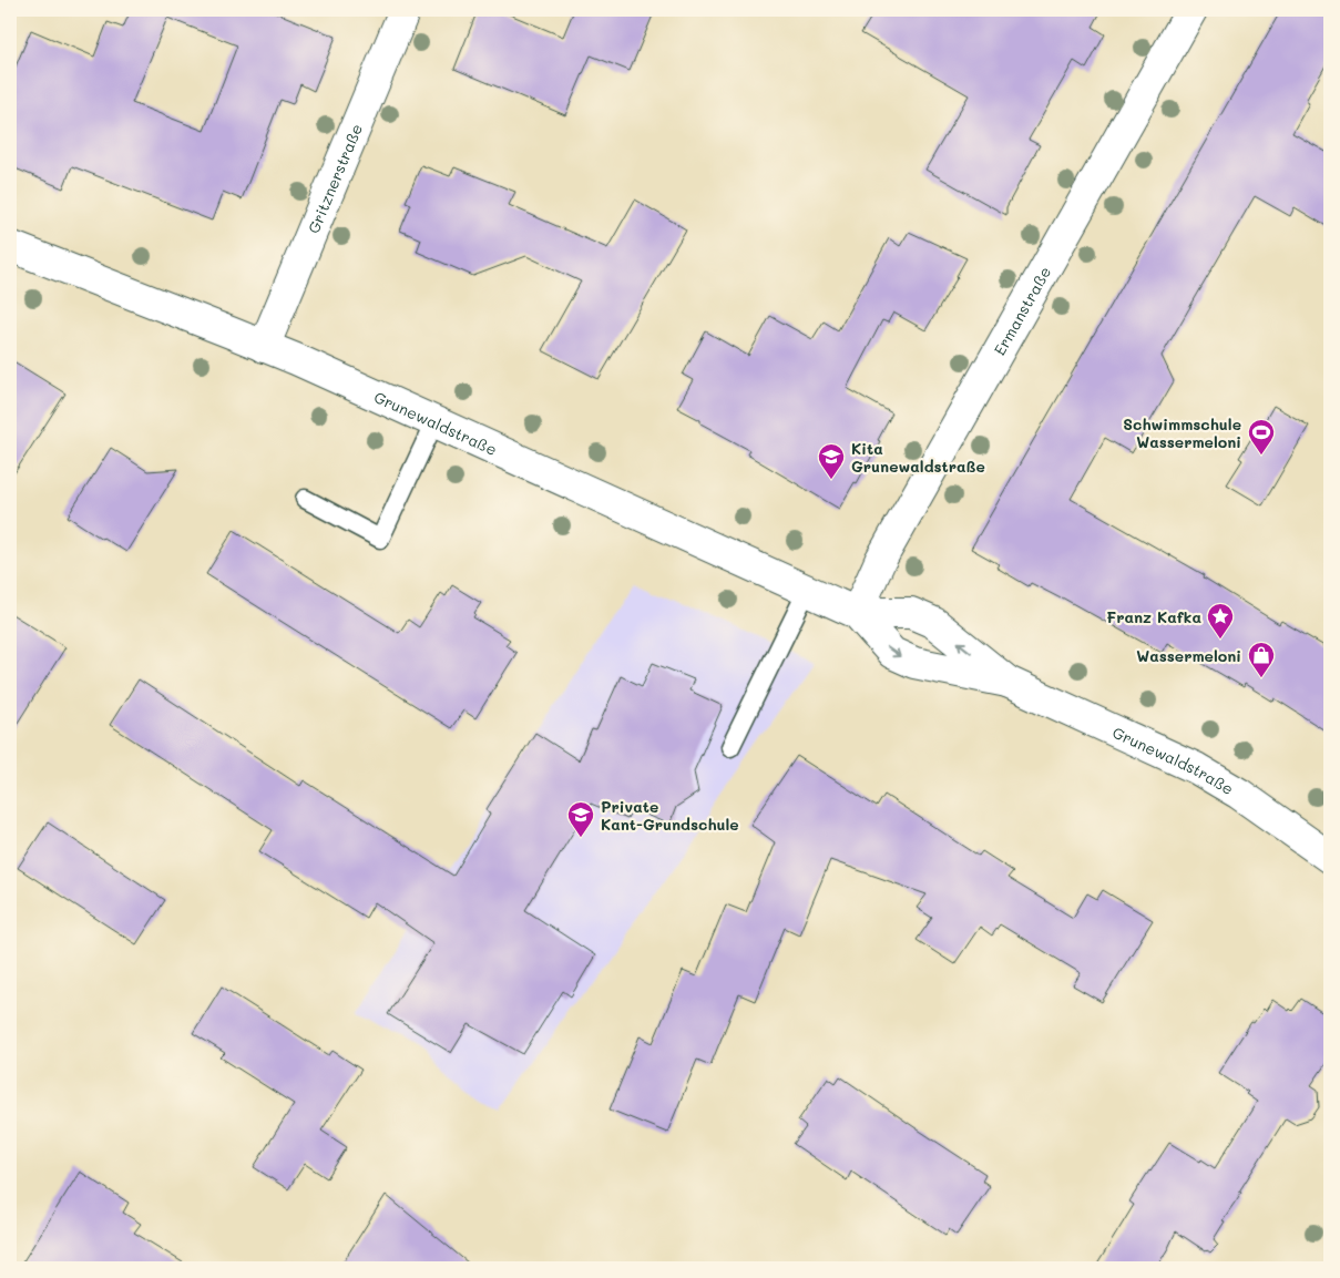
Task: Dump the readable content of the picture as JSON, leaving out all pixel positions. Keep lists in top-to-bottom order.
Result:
{
  "streets": {
    "main road": ["Gritznerstraße", "Ermanstraße", "Grunewaldstraße"]
  },
  "crossings": [
    ["Gritznerstraße", "Grunewaldstraße"],
    ["Ermanstraße", "Grunewaldstraße"]
  ],
  "places": {
    "sports": ["Schwimmschule Wassermeloni"],
    "school or university": ["Kita Grunewaldstraße", "Private Kant-Grundschule"],
    "place": ["Franz Kafka"],
    "shop": ["Wassermeloni"]
  }
}
